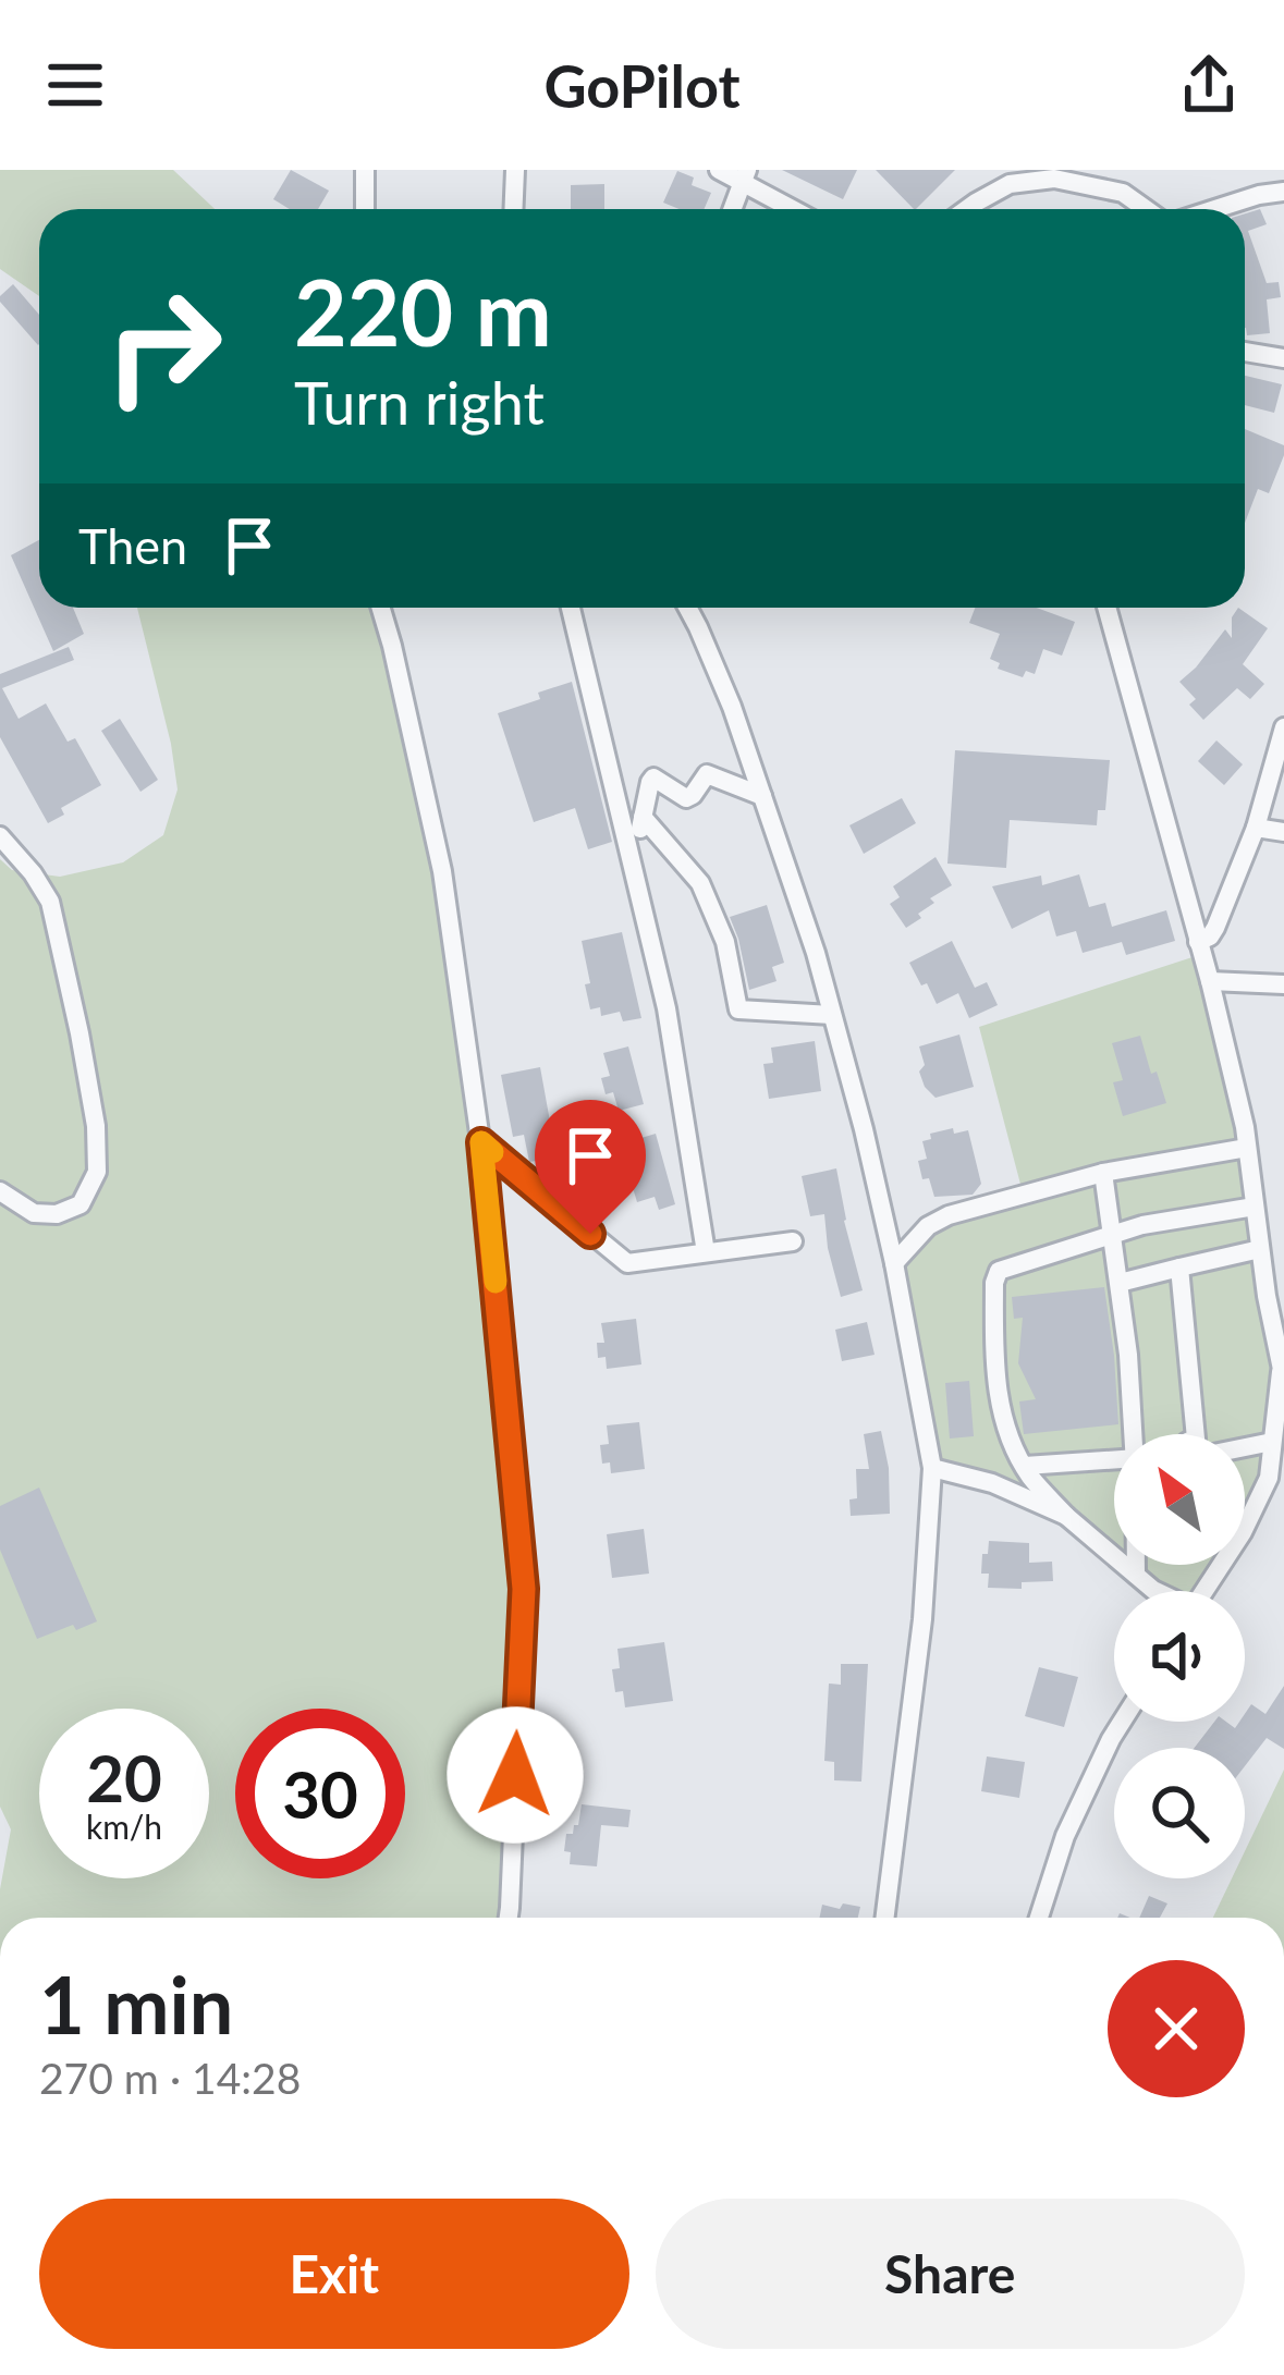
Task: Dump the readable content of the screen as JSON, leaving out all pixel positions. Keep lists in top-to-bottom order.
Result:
{
  "north": "top left",
  "page": {
    "header": "GoPilot",
    "turn": ["220 m", "Turn right"],
    "then": "Then",
    "speed": "20 km/h",
    "limit": "30",
    "heading": ["1 min", "270 m · 14:28"],
    "buttons": ["Exit", "Share"]
  }
}
